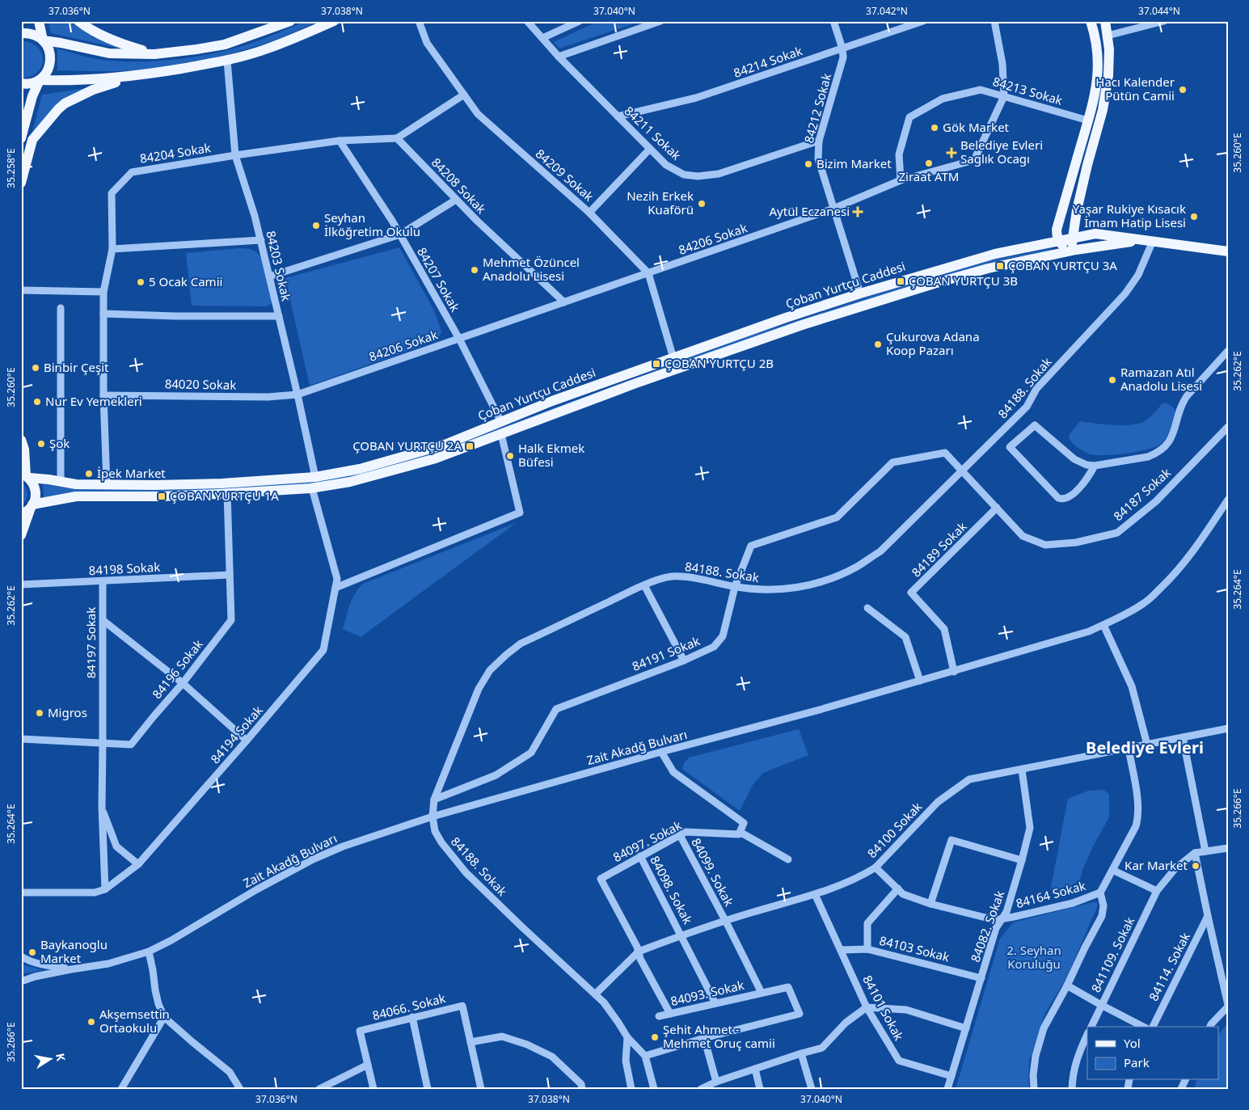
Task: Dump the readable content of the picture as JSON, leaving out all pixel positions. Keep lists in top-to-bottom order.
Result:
{
  "streets": {
    "main road": ["Çoban Yurtçu Caddesi"],
    "street": [
      "84214 Sokak",
      "84213 Sokak",
      "84212 Sokak",
      "84211 Sokak",
      "84204 Sokak",
      "84209 Sokak",
      "84208 Sokak",
      "84206 Sokak",
      "84203 Sokak",
      "84207 Sokak",
      "84020 Sokak",
      "84188. Sokak",
      "84187 Sokak",
      "84189 Sokak",
      "84198 Sokak",
      "84197 Sokak",
      "84191 Sokak",
      "84196 Sokak",
      "84194 Sokak",
      "Zait Akadğ Bulvarı",
      "84100 Sokak",
      "84097. Sokak",
      "84099. Sokak",
      "84098. Sokak",
      "84164 Sokak",
      "84082. Sokak",
      "84103 Sokak",
      "841109. Sokak",
      "84114. Sokak",
      "84093. Sokak",
      "84066. Sokak",
      "84101 Sokak"
    ]
  },
  "crossings": [
    ["84214 Sokak", "84212 Sokak"],
    ["84214 Sokak", "84211 Sokak"],
    ["84213 Sokak", "84206 Sokak"],
    ["84212 Sokak", "84211 Sokak"],
    ["84212 Sokak", "84206 Sokak"],
    ["84212 Sokak", "Çoban Yurtçu Caddesi"],
    ["84204 Sokak", "84203 Sokak"],
    ["84204 Sokak", "Çoban Yurtçu Caddesi"],
    ["84204 Sokak", "84020 Sokak"],
    ["84209 Sokak", "84206 Sokak"],
    ["84209 Sokak", "Çoban Yurtçu Caddesi"],
    ["84208 Sokak", "84206 Sokak"],
    ["84206 Sokak", "84203 Sokak"],
    ["84206 Sokak", "84207 Sokak"],
    ["84206 Sokak", "84020 Sokak"],
    ["84203 Sokak", "Çoban Yurtçu Caddesi"],
    ["84203 Sokak", "84020 Sokak"],
    ["84207 Sokak", "Çoban Yurtçu Caddesi"],
    ["Çoban Yurtçu Caddesi", "84188. Sokak"],
    ["Çoban Yurtçu Caddesi", "84196 Sokak"],
    ["Çoban Yurtçu Caddesi", "84194 Sokak"],
    ["84188. Sokak", "84187 Sokak"],
    ["84188. Sokak", "84191 Sokak"],
    ["84188. Sokak", "Zait Akadğ Bulvarı"],
    ["84188. Sokak", "84100 Sokak"],
    ["84187 Sokak", "84189 Sokak"],
    ["84187 Sokak", "84191 Sokak"],
    ["84189 Sokak", "Zait Akadğ Bulvarı"],
    ["84198 Sokak", "84197 Sokak"],
    ["84198 Sokak", "84196 Sokak"],
    ["84197 Sokak", "84196 Sokak"],
    ["84197 Sokak", "84194 Sokak"],
    ["84100 Sokak", "84097. Sokak"],
    ["84100 Sokak", "84099. Sokak"],
    ["84100 Sokak", "84098. Sokak"],
    ["84100 Sokak", "84164 Sokak"],
    ["84100 Sokak", "84082. Sokak"],
    ["84100 Sokak", "84101 Sokak"],
    ["84097. Sokak", "84099. Sokak"],
    ["84097. Sokak", "84098. Sokak"],
    ["84099. Sokak", "84093. Sokak"],
    ["84098. Sokak", "84093. Sokak"],
    ["84164 Sokak", "84082. Sokak"],
    ["84082. Sokak", "84103 Sokak"],
    ["84082. Sokak", "84101 Sokak"],
    ["84103 Sokak", "84101 Sokak"]
  ],
  "districts": ["Belediye Evleri"],
  "parks": ["2. Seyhan Koruluğu"],
  "places": {
    "other": [
      "Hacı Kalender Pütün Camii",
      "Gök Market",
      "Ziraat ATM",
      "Bizim Market",
      "Nezih Erkek Kuaförü",
      "Yaşar Rukiye Kısacık İmam Hatip Lisesi",
      "Seyhan İlköğretim Okulu",
      "Mehmet Özüncel Anadolu Lisesi",
      "5 Ocak Camii",
      "Çukurova Adana Koop Pazarı",
      "Binbir Çeşit",
      "Ramazan Atıl Anadolu Lisesi",
      "Nur Ev Yemekleri",
      "Şok",
      "Halk Ekmek Büfesi",
      "İpek Market",
      "Migros",
      "Kar Market",
      "Baykanoglu Market",
      "Akşemsettin Ortaokulu",
      "Şehit Ahmet - Mehmet Oruç camii"
    ],
    "health": ["Belediye Evleri Saglık Ocagı", "Aytül Eczanesi"],
    "transit": [
      "ÇOBAN YURTÇU 3A",
      "ÇOBAN YURTÇU 3B",
      "ÇOBAN YURTÇU 2B",
      "ÇOBAN YURTÇU 2A",
      "ÇOBAN YURTÇU 1A"
    ]
  },
  "legend": ["Yol", "Park"],
  "north": "right",
  "coordinates": [
    "37.036°N",
    "37.038°N",
    "37.040°N",
    "37.042°N",
    "37.044°N",
    "35.260°E",
    "35.258°E",
    "35.262°E",
    "35.264°E",
    "35.266°E"
  ]
}
